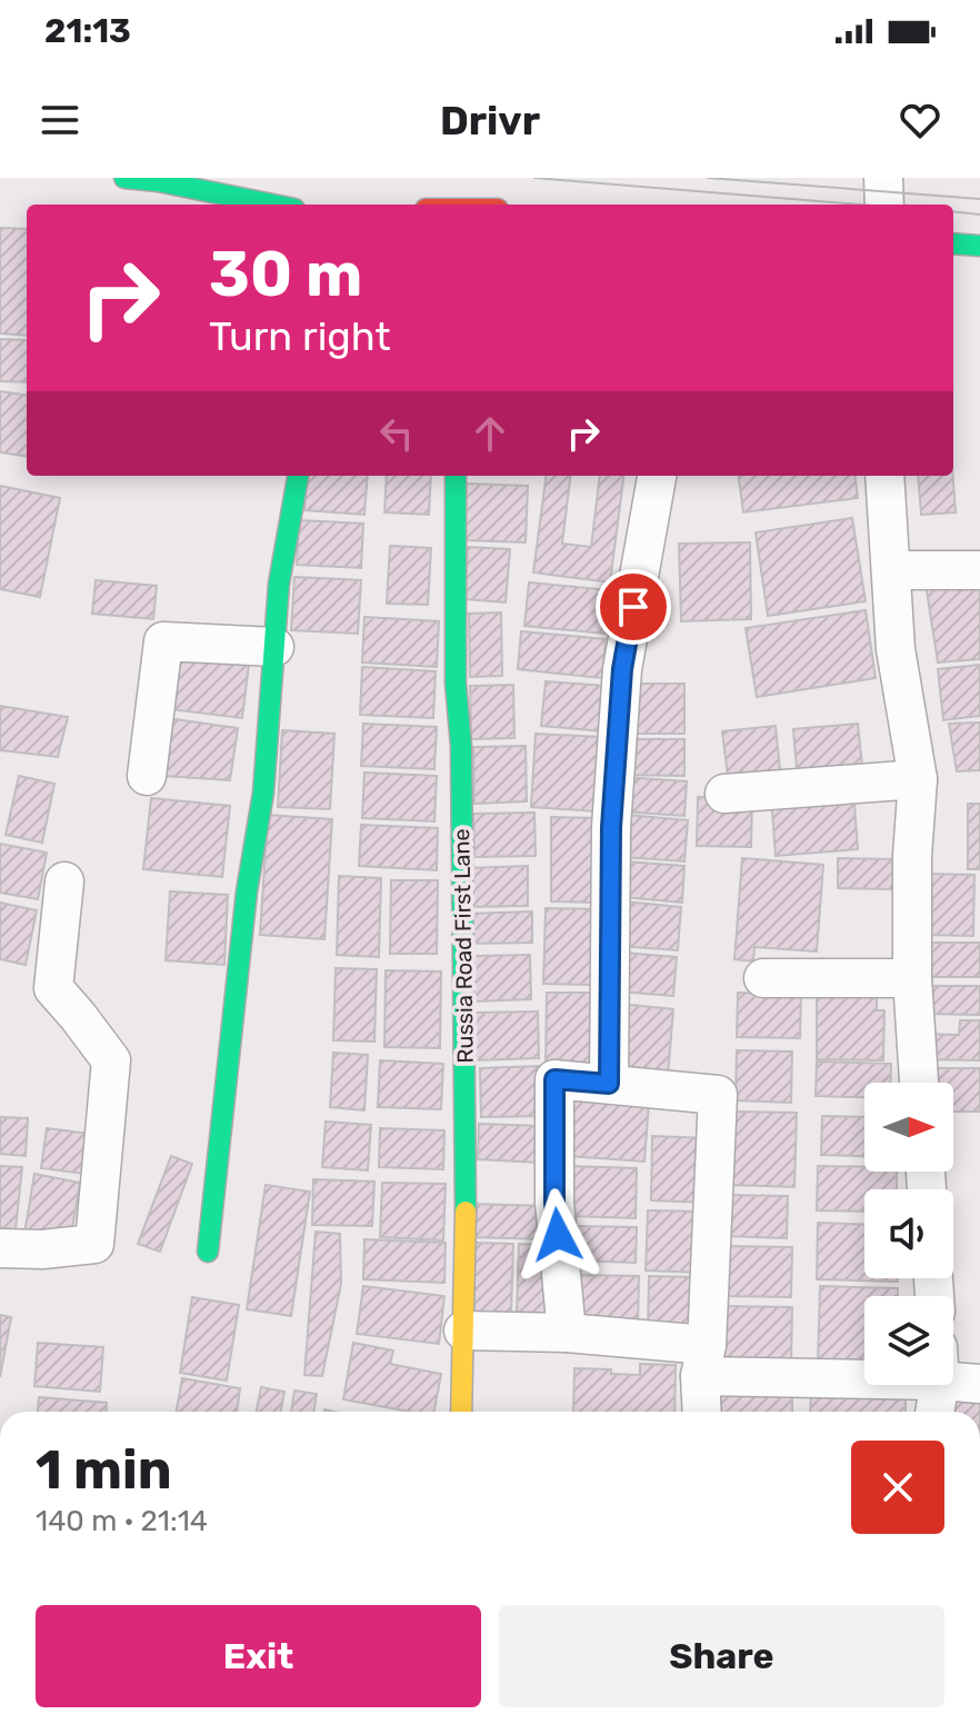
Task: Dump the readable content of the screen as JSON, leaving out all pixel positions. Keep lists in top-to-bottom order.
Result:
{
  "streets": {
    "street": ["Russia Road First Lane"]
  },
  "north": "right",
  "page": {
    "status": "21:13",
    "header": "Drivr",
    "turn": ["30 m", "Turn right"],
    "heading": ["1 min", "140 m · 21:14"],
    "buttons": ["Exit", "Share"]
  }
}
